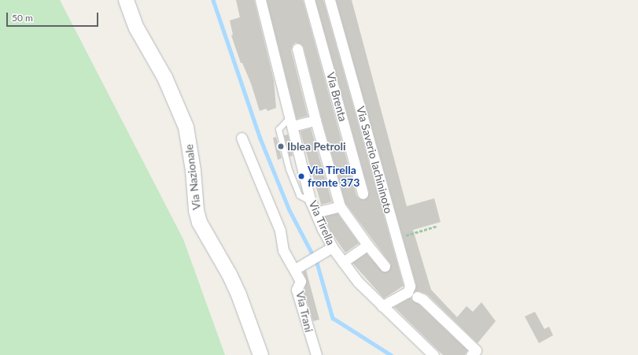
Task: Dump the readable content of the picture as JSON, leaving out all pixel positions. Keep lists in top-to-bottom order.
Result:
{
  "streets": {
    "street": [
      "Via Brenta",
      "Via Saverio Iachininoto",
      "Via Nazionale",
      "Via Tirella",
      "Via Trani"
    ]
  },
  "crossings": [
    ["Via Saverio Iachininoto", "Via Tirella"]
  ],
  "places": ["Iblea Petroli", "Via Tirella fronte 373"],
  "scale_bar": "50 m"
}
